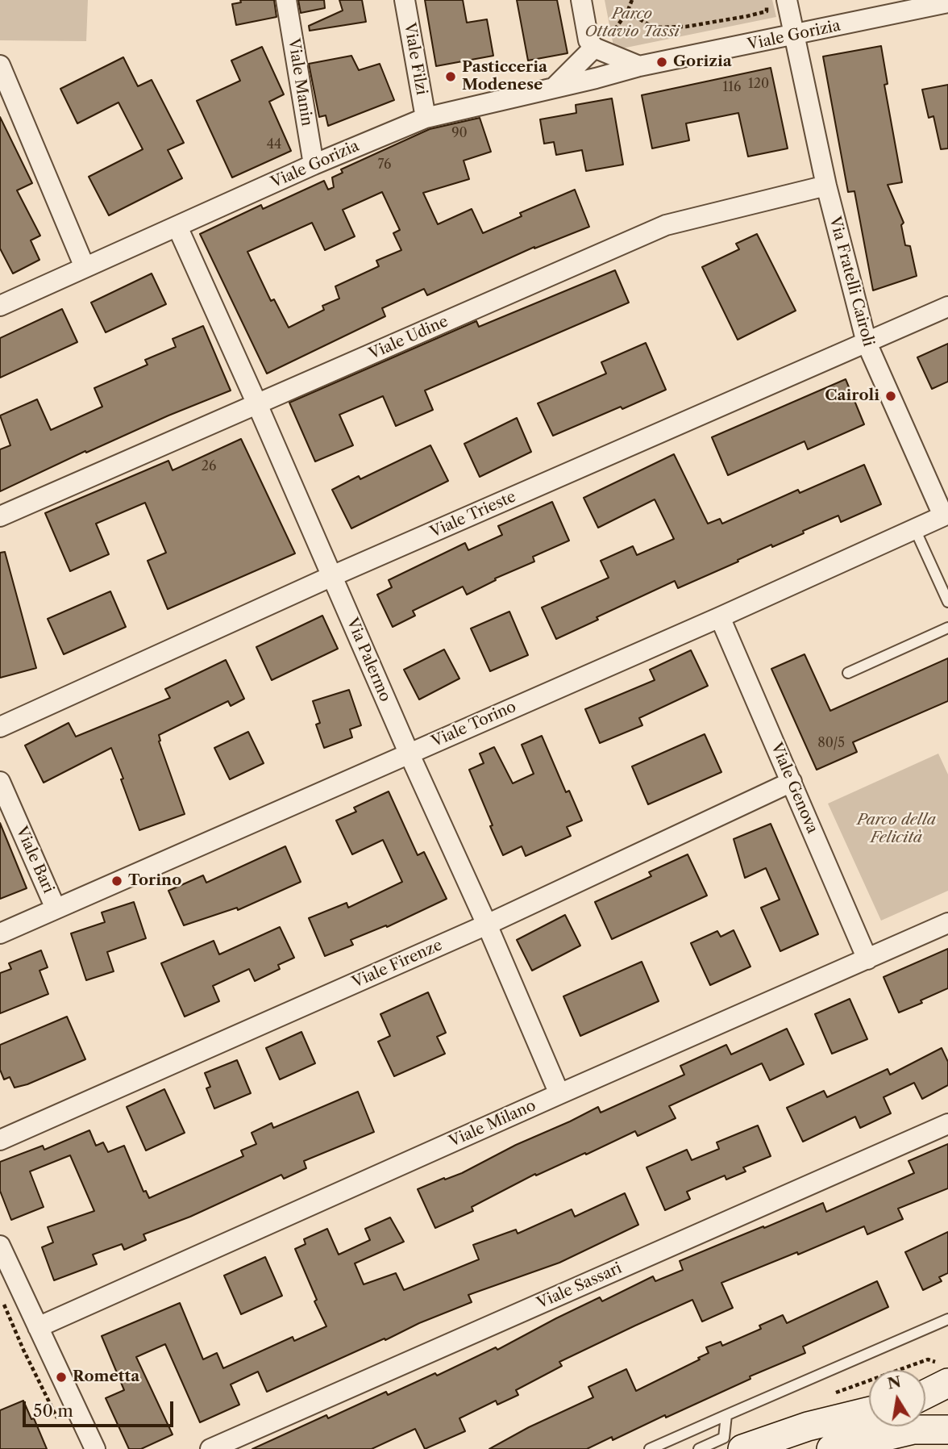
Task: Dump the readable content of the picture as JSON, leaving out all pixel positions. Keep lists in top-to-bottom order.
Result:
{
  "streets": {
    "street": [
      "Viale Gorizia",
      "Viale Filzi",
      "Viale Manin",
      "Via Fratelli Cairoli",
      "Viale Udine",
      "Viale Trieste",
      "Via Palermo",
      "Viale Torino",
      "Viale Genova",
      "Viale Bari",
      "Viale Firenze",
      "Viale Milano",
      "Viale Sassari"
    ]
  },
  "crossings": [
    ["Viale Gorizia", "Viale Filzi"],
    ["Viale Gorizia", "Viale Manin"],
    ["Viale Gorizia", "Via Fratelli Cairoli"],
    ["Viale Gorizia", "Via Palermo"],
    ["Via Fratelli Cairoli", "Viale Udine"],
    ["Via Fratelli Cairoli", "Viale Trieste"],
    ["Via Fratelli Cairoli", "Viale Torino"],
    ["Viale Udine", "Via Palermo"],
    ["Viale Trieste", "Via Palermo"],
    ["Via Palermo", "Viale Torino"],
    ["Via Palermo", "Viale Firenze"],
    ["Via Palermo", "Viale Milano"],
    ["Viale Torino", "Viale Genova"],
    ["Viale Torino", "Viale Bari"],
    ["Viale Genova", "Viale Firenze"],
    ["Viale Genova", "Viale Milano"]
  ],
  "parks": ["Parco Ottavio Tassi", "Parco della Felicità"],
  "places": [
    "Gorizia",
    "Pasticceria Modenese",
    "Cairoli",
    "Torino",
    "Rometta"
  ],
  "house_numbers": [
    "120",
    "116",
    "90",
    "44",
    "76",
    "26",
    "80/5"
  ],
  "scale_bar": "50 m",
  "north": "top"
}
